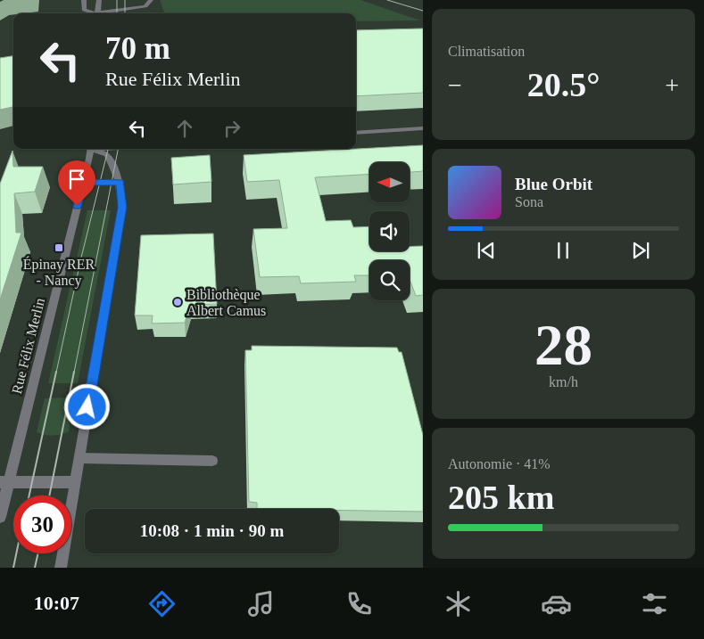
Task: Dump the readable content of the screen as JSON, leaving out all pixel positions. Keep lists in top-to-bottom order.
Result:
{
  "streets": {
    "street": ["Rue Félix Merlin"]
  },
  "places": {
    "transit": ["Épinay RER - Nancy"],
    "other": ["Bibliothèque Albert Camus"]
  },
  "north": "left",
  "page": {
    "tile": [
      "Climatisation",
      ["28", "km/h"],
      ["Autonomie · 41%", "205 km"]
    ],
    "turn": ["70 m", "Rue Félix Merlin"],
    "heat": ["−", "20.5°", "+"],
    "song": ["Blue Orbit", "Sona"],
    "limit": "30",
    "trip": "10:08 · 1 min · 90 m",
    "tabs": "10:07"
  }
}
